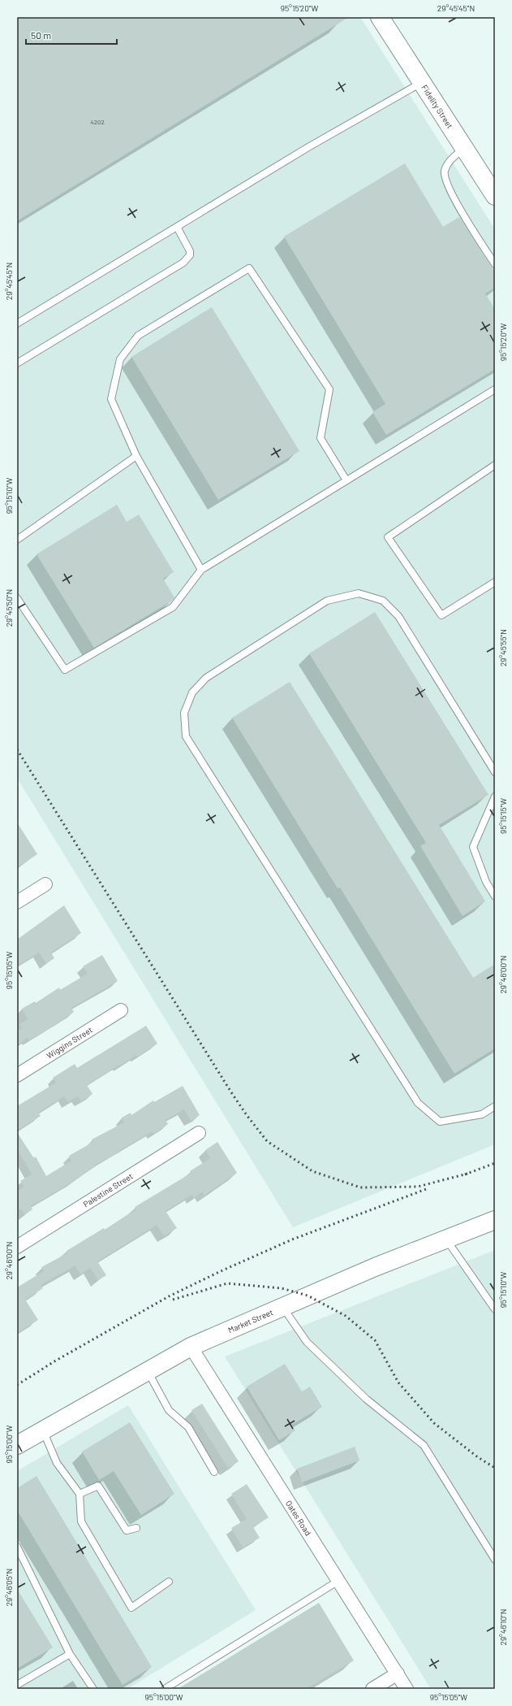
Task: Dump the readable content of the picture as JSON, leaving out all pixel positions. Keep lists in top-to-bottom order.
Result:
{
  "streets": {
    "main road": ["Fidelity Street", "Market Street"],
    "street": ["Wiggins Street", "Palestine Street", "Oates Road"]
  },
  "crossings": [
    ["Market Street", "Oates Road"]
  ],
  "house_numbers": ["4202"],
  "scale_bar": "50 m",
  "coordinates": [
    "95°15'20\"W",
    "29°45'45\"N",
    "95°15'10\"W",
    "29°45'50\"N",
    "29°45'55\"N",
    "95°15'15\"W",
    "95°15'05\"W",
    "29°46'00\"N",
    "95°15'00\"W",
    "29°46'05\"N",
    "29°46'10\"N"
  ]
}
